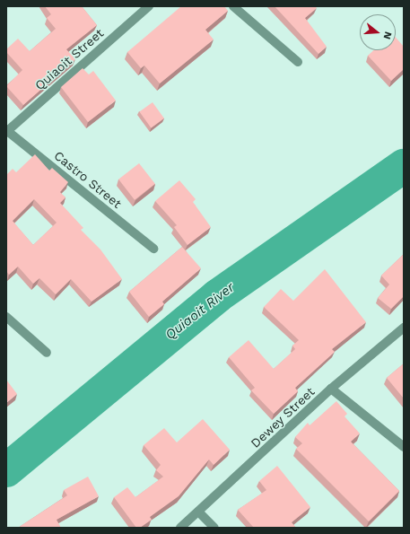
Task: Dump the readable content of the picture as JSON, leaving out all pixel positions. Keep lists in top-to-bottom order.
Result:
{
  "streets": {
    "street": ["Quiaoit Street", "Castro Street", "Dewey Street"]
  },
  "crossings": [
    ["Quiaoit Street", "Castro Street"]
  ],
  "water": ["Quiaoit River"],
  "north": "right"
}
